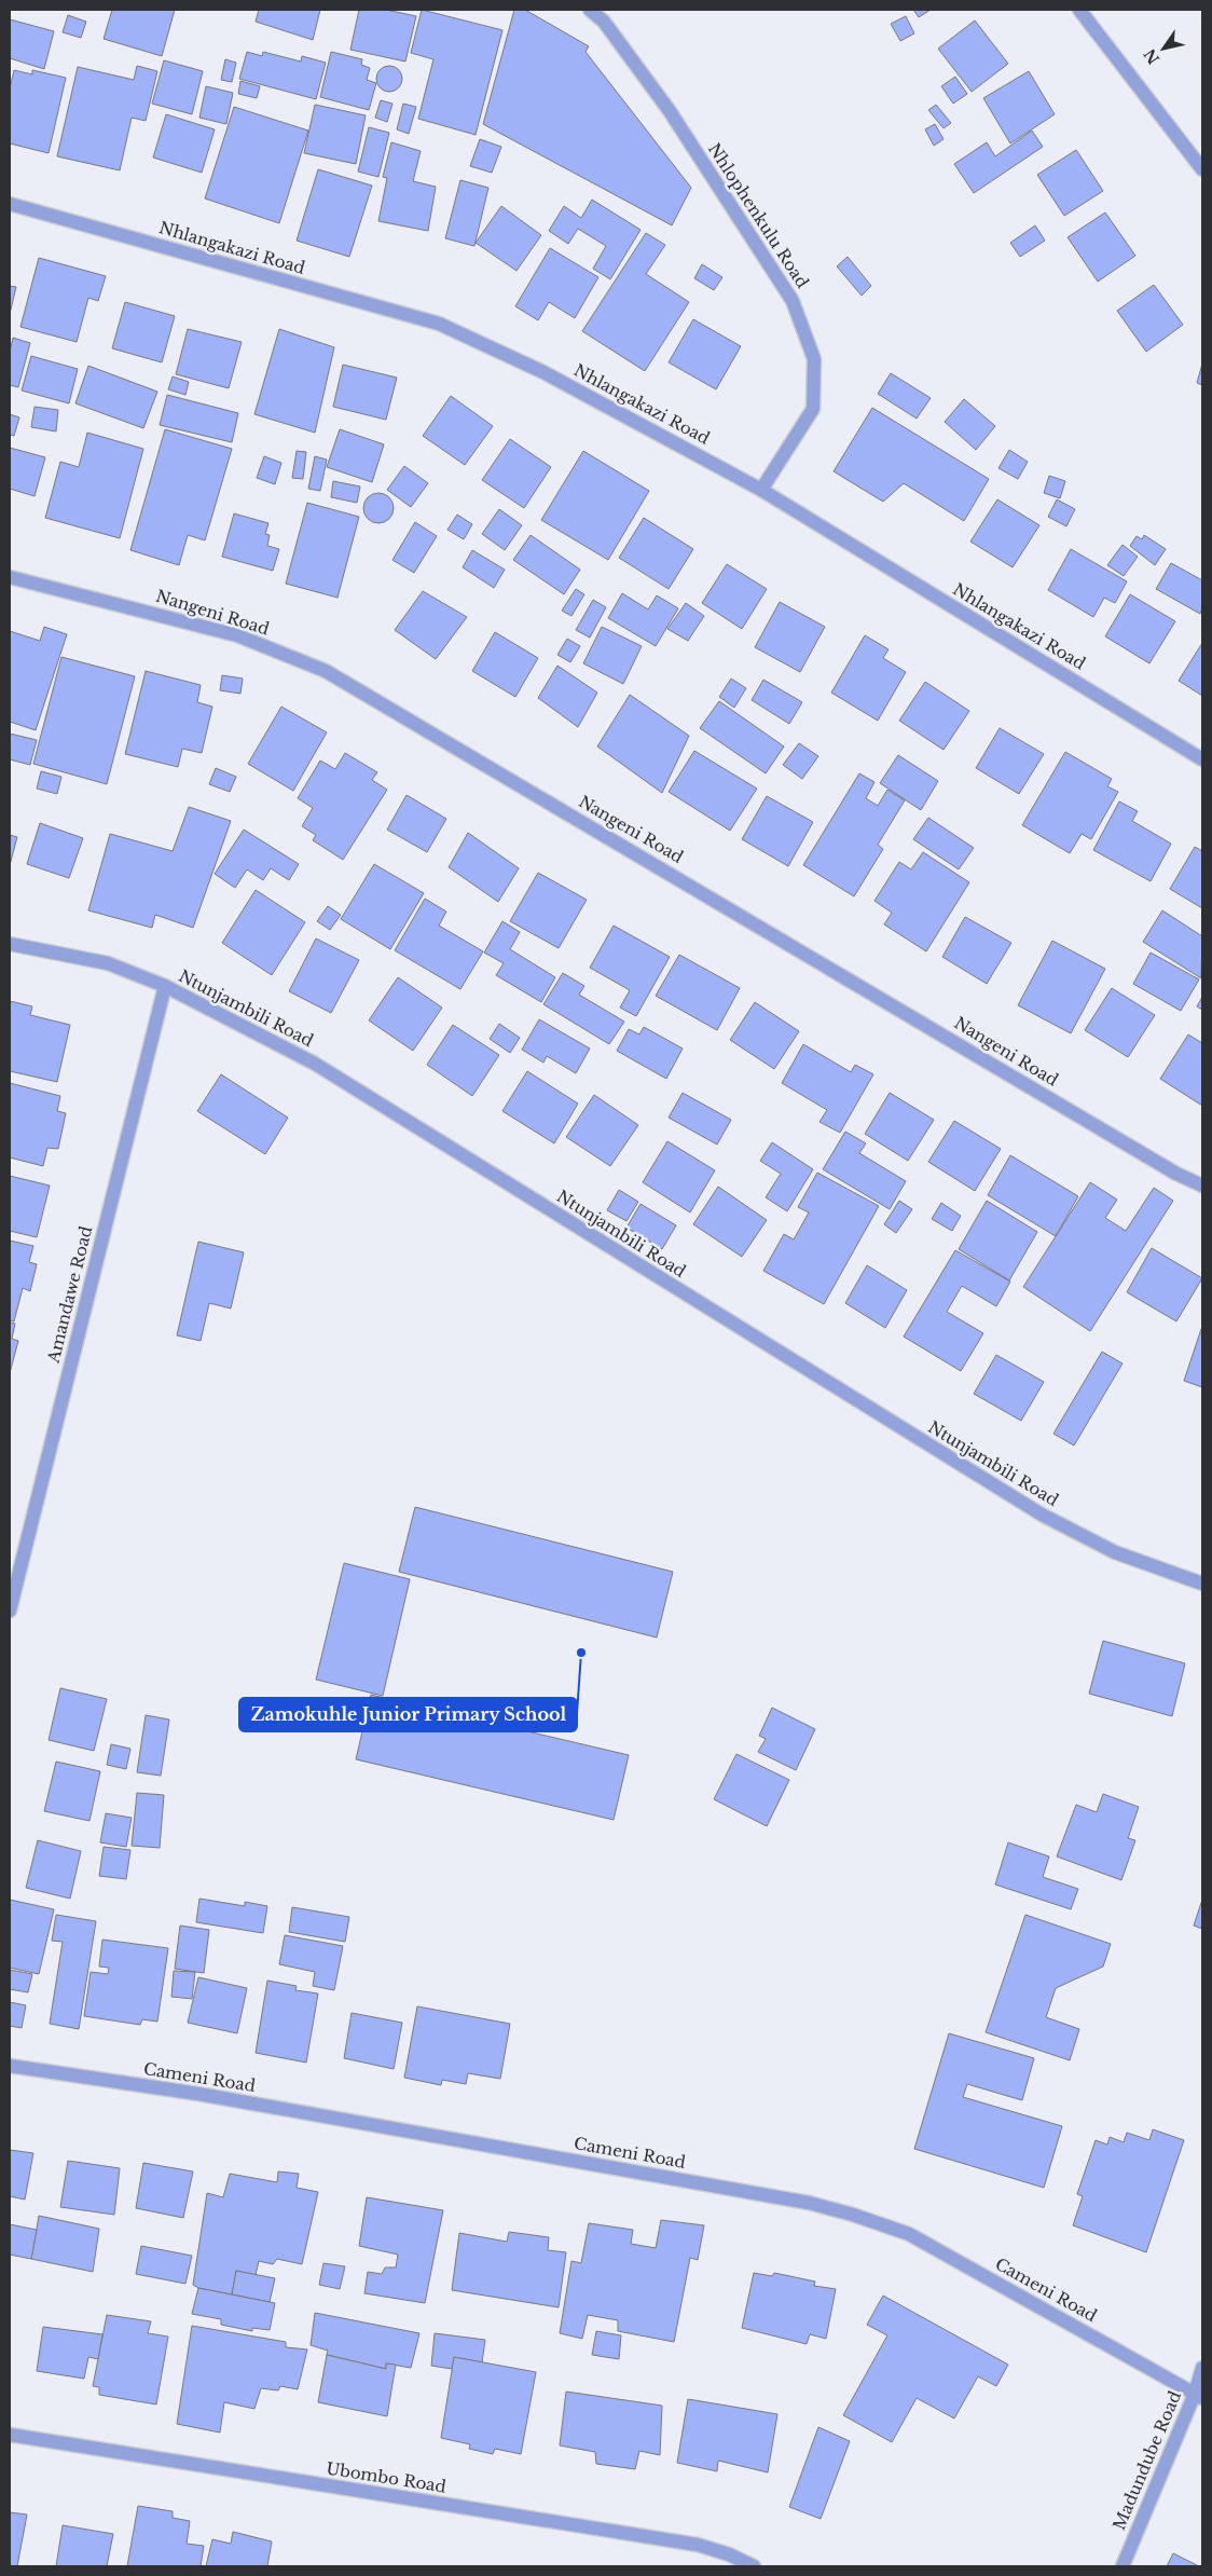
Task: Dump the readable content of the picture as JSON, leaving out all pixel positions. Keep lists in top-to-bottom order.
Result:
{
  "streets": {
    "street": [
      "Nhlophenkulu Road",
      "Nhlangakazi Road",
      "Nangeni Road",
      "Ntunjambili Road",
      "Amandawe Road",
      "Cameni Road",
      "Madundube Road",
      "Ubombo Road"
    ]
  },
  "crossings": [
    ["Nhlophenkulu Road", "Nhlangakazi Road"],
    ["Ntunjambili Road", "Amandawe Road"],
    ["Cameni Road", "Madundube Road"]
  ],
  "places": ["Zamokuhle Junior Primary School"],
  "north": "bottom left"
}
